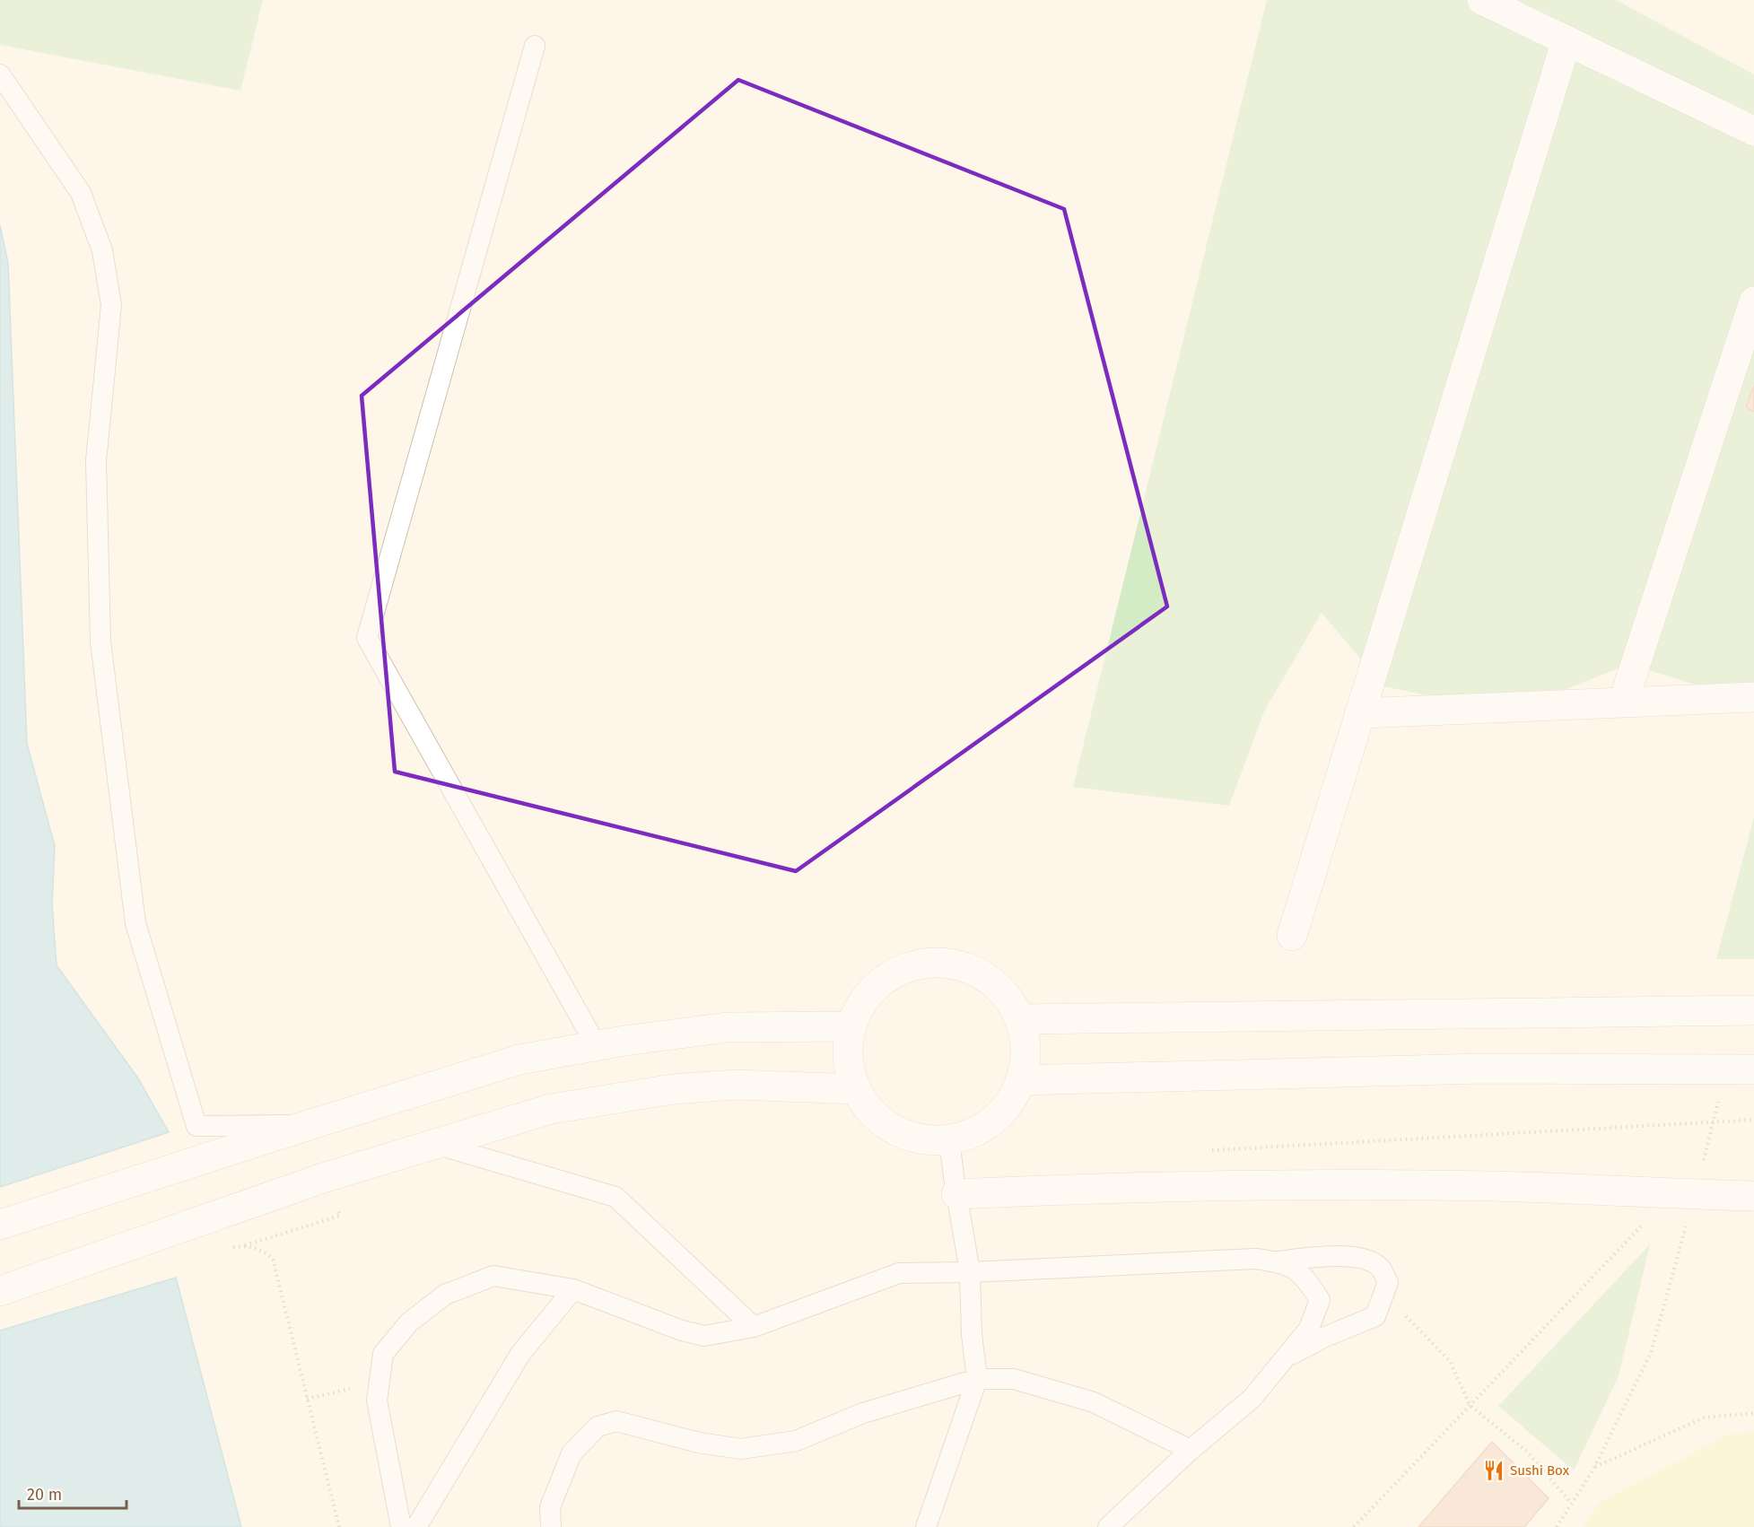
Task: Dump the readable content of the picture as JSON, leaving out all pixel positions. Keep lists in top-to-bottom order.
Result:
{
  "places": {
    "restaurant": ["Sushi Box"]
  },
  "scale_bar": "20 m"
}
